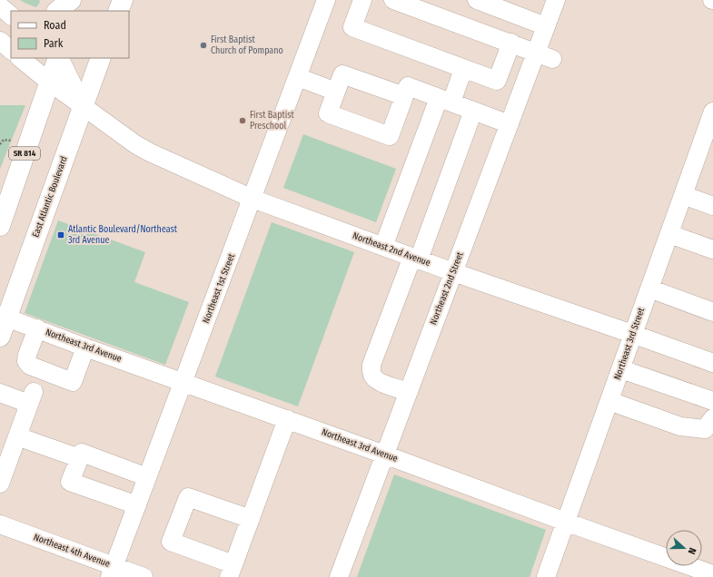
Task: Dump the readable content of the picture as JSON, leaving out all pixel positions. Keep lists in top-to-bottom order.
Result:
{
  "streets": {
    "main road": ["SR 814", "East Atlantic Boulevard"],
    "street": [
      "Northeast 2nd Avenue",
      "Northeast 1st Street",
      "Northeast 2nd Street",
      "Northeast 3rd Street",
      "Northeast 3rd Avenue",
      "Northeast 4th Avenue"
    ]
  },
  "crossings": [
    ["SR 814", "Northeast 2nd Avenue"],
    ["East Atlantic Boulevard", "Northeast 2nd Avenue"],
    ["East Atlantic Boulevard", "Northeast 3rd Avenue"],
    ["Northeast 2nd Avenue", "Northeast 1st Street"],
    ["Northeast 2nd Avenue", "Northeast 2nd Street"],
    ["Northeast 2nd Avenue", "Northeast 3rd Street"],
    ["Northeast 1st Street", "Northeast 3rd Avenue"],
    ["Northeast 1st Street", "Northeast 4th Avenue"],
    ["Northeast 2nd Street", "Northeast 3rd Avenue"],
    ["Northeast 3rd Street", "Northeast 3rd Avenue"]
  ],
  "places": {
    "other": ["First Baptist Church of Pompano", "First Baptist Preschool"],
    "transit": ["Atlantic Boulevard/Northeast 3rd Avenue"]
  },
  "legend": ["Road", "Park"],
  "north": "right"
}
